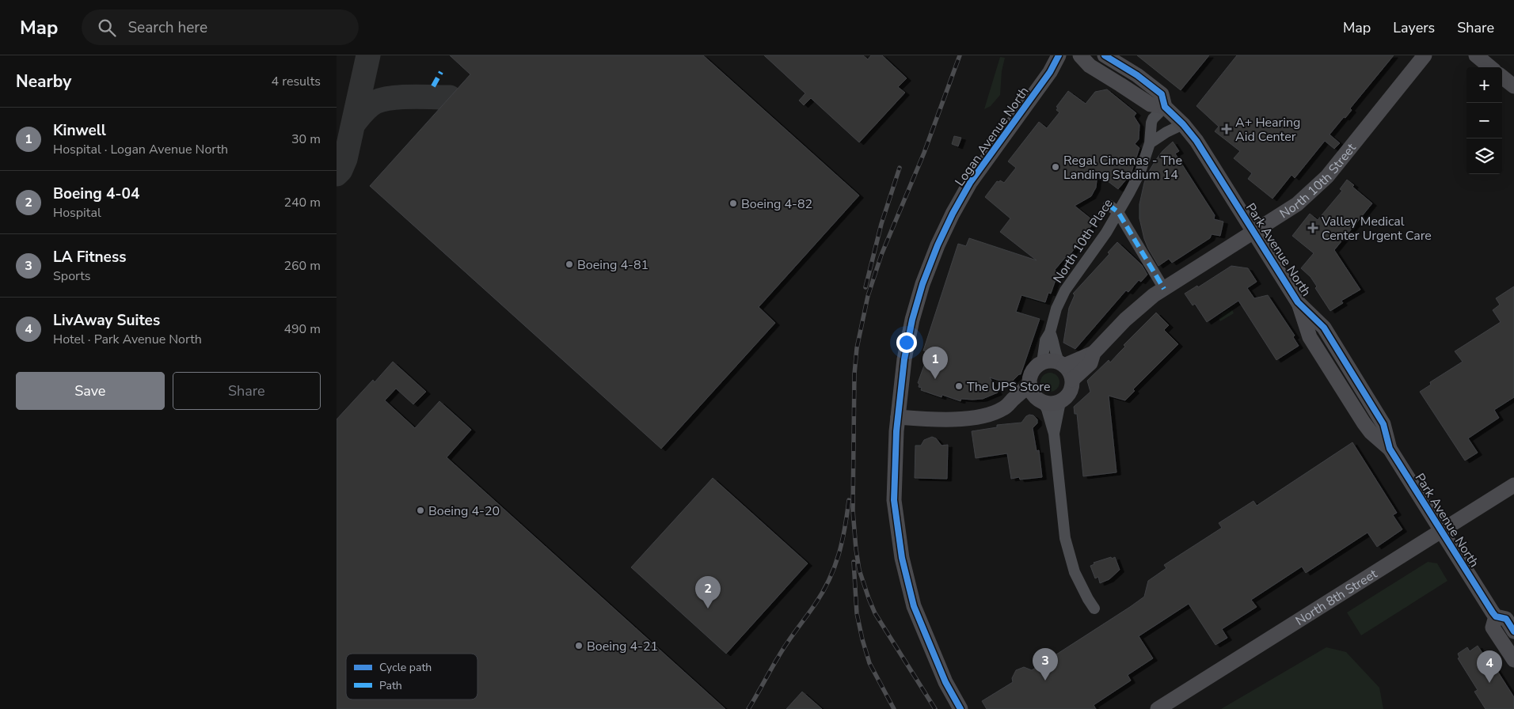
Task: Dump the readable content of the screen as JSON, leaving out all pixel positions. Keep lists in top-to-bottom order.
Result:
{
  "streets": {
    "street": [
      "Logan Avenue North",
      "North 10th Street",
      "North 10th Place",
      "Park Avenue North",
      "North 8th Street"
    ]
  },
  "crossings": [
    ["North 10th Street", "North 10th Place"],
    ["North 10th Street", "Park Avenue North"],
    ["North 10th Place", "Park Avenue North"],
    ["Park Avenue North", "North 8th Street"]
  ],
  "places": {
    "health": ["A+ Hearing Aid Center", "Valley Medical Center Urgent Care"],
    "other": [
      "Regal Cinemas - The Landing Stadium 14",
      "Boeing 4-82",
      "Boeing 4-81",
      "The UPS Store",
      "Boeing 4-20",
      "Boeing 4-21"
    ]
  },
  "legend": ["Cycle path", "Path"],
  "page": {
    "header": "Map",
    "search": "Search here",
    "nav": ["Map", "Layers", "Share"],
    "heading": ["Nearby", "4 results"],
    "map_buttons": ["+", "−"],
    "list": [
      {
        "mark": "1",
        "name": "Kinwell",
        "note": "Hospital · Logan Avenue North",
        "value": "30 m"
      },
      {
        "mark": "2",
        "name": "Boeing 4-04",
        "note": "Hospital",
        "value": "240 m"
      },
      {
        "mark": "3",
        "name": "LA Fitness",
        "note": "Sports",
        "value": "260 m"
      },
      {
        "mark": "4",
        "name": "LivAway Suites",
        "note": "Hotel · Park Avenue North",
        "value": "490 m"
      }
    ],
    "pins": [
      "1",
      "2",
      "3",
      "4"
    ],
    "buttons": ["Save", "Share"]
  }
}
